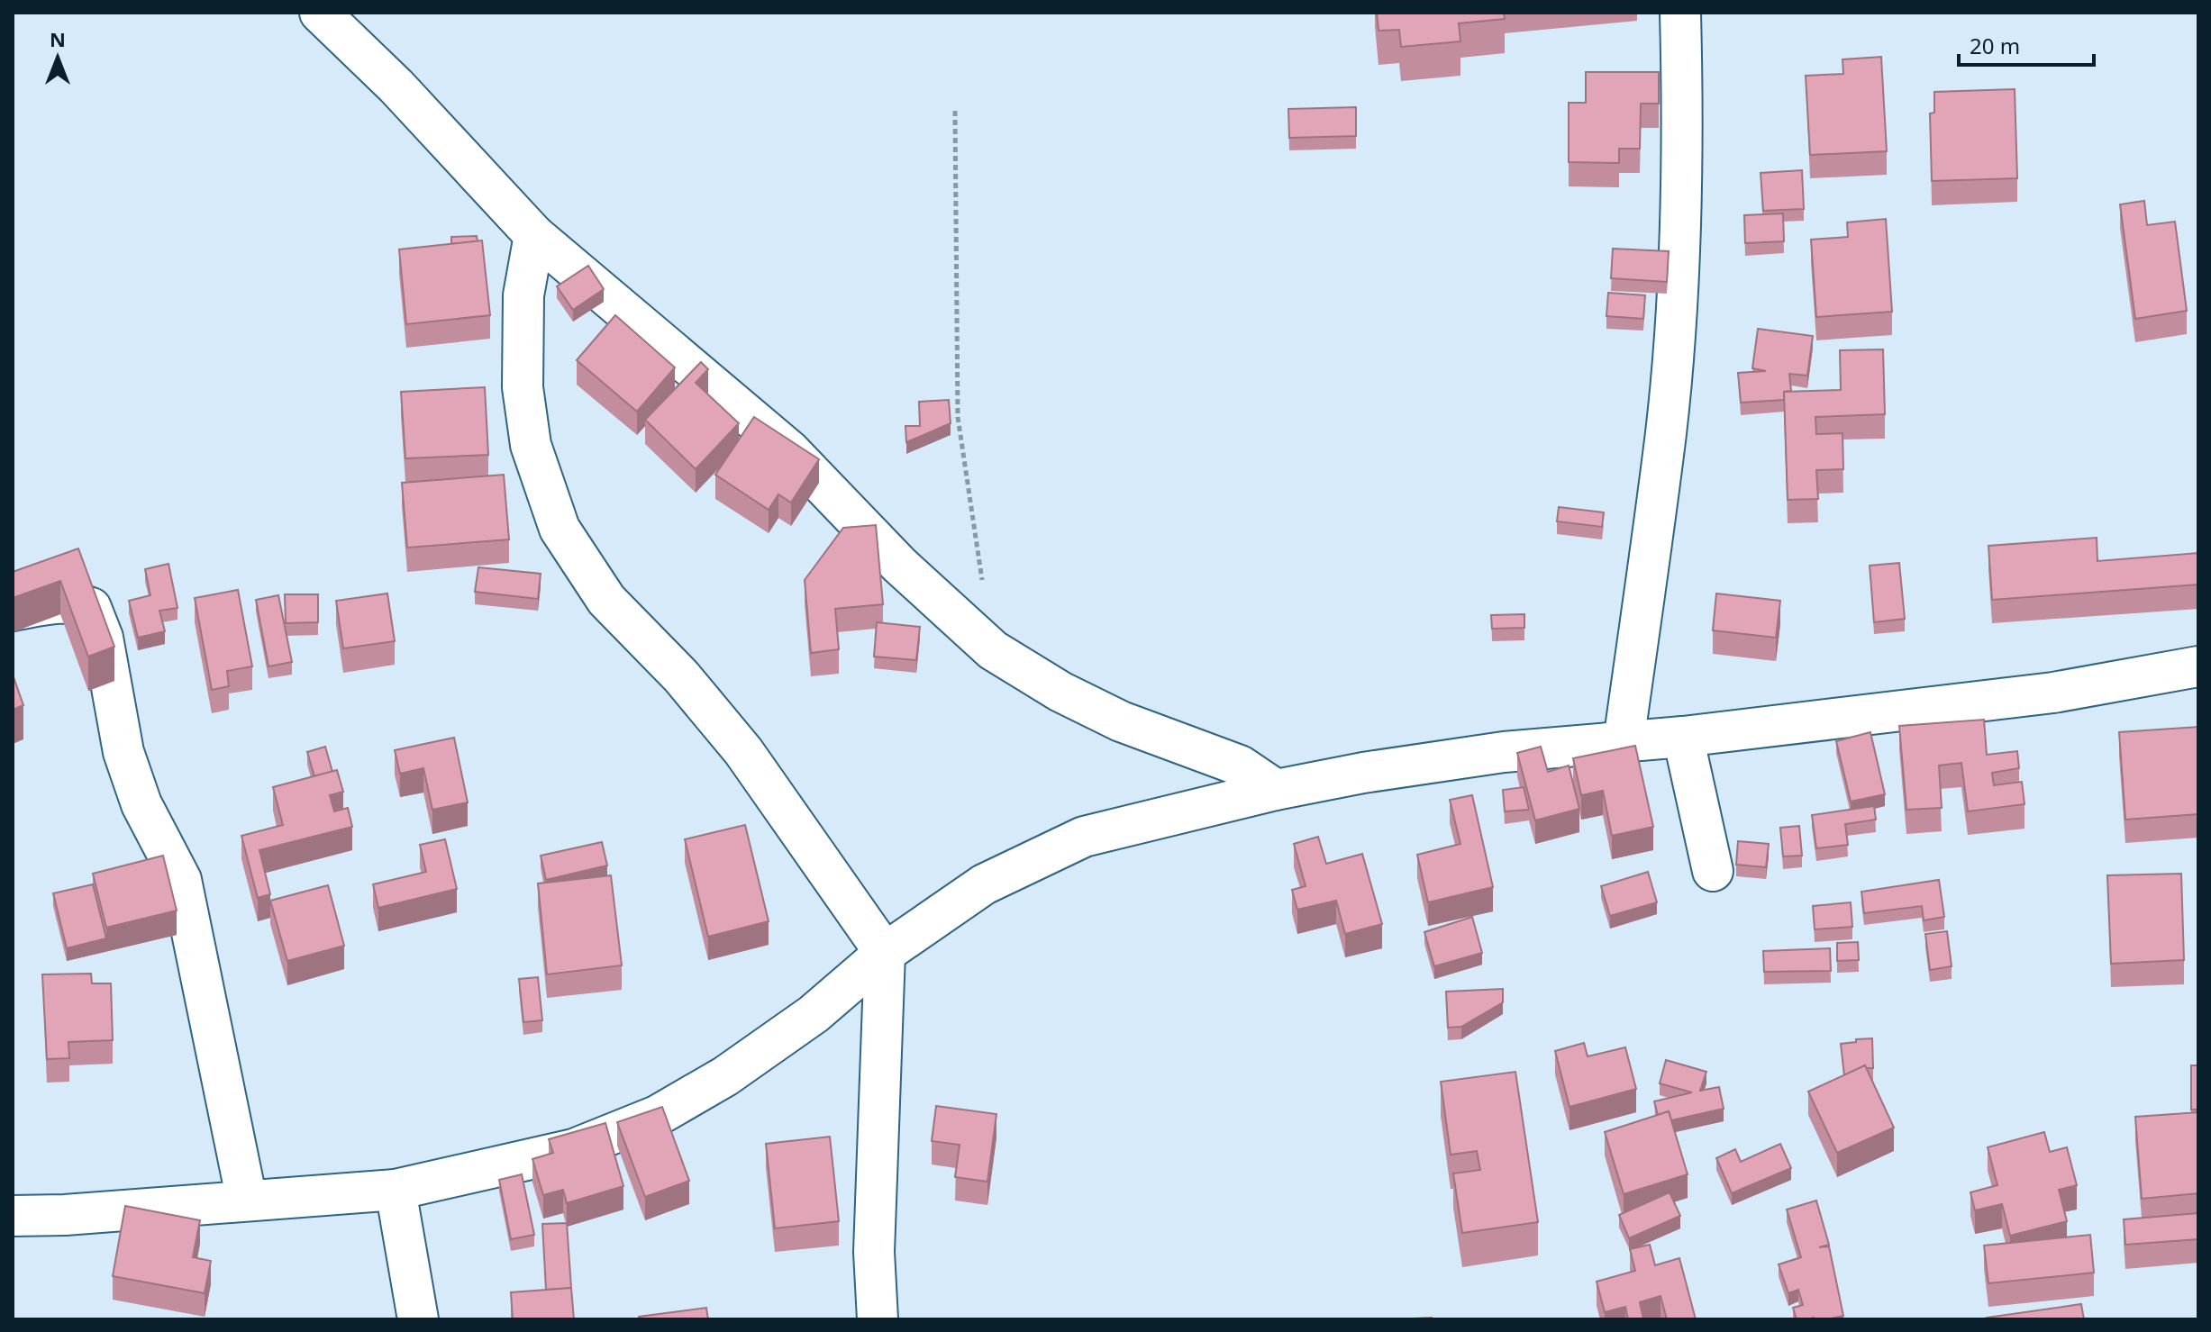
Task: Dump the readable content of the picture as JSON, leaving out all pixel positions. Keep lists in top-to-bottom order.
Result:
{
  "scale_bar": "20 m",
  "north": "top"
}
